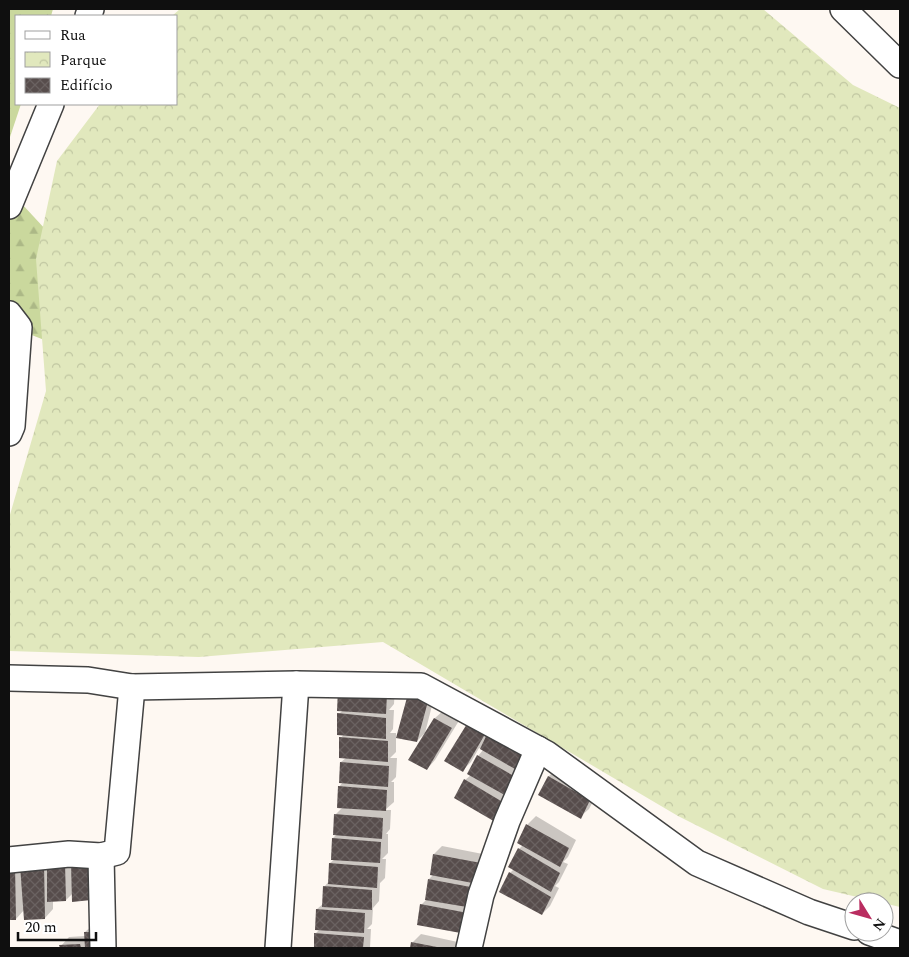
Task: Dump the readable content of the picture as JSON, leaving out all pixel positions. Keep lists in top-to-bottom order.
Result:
{
  "legend": ["Rua", "Parque", "Edifício"],
  "scale_bar": "20 m",
  "north": "bottom right"
}
